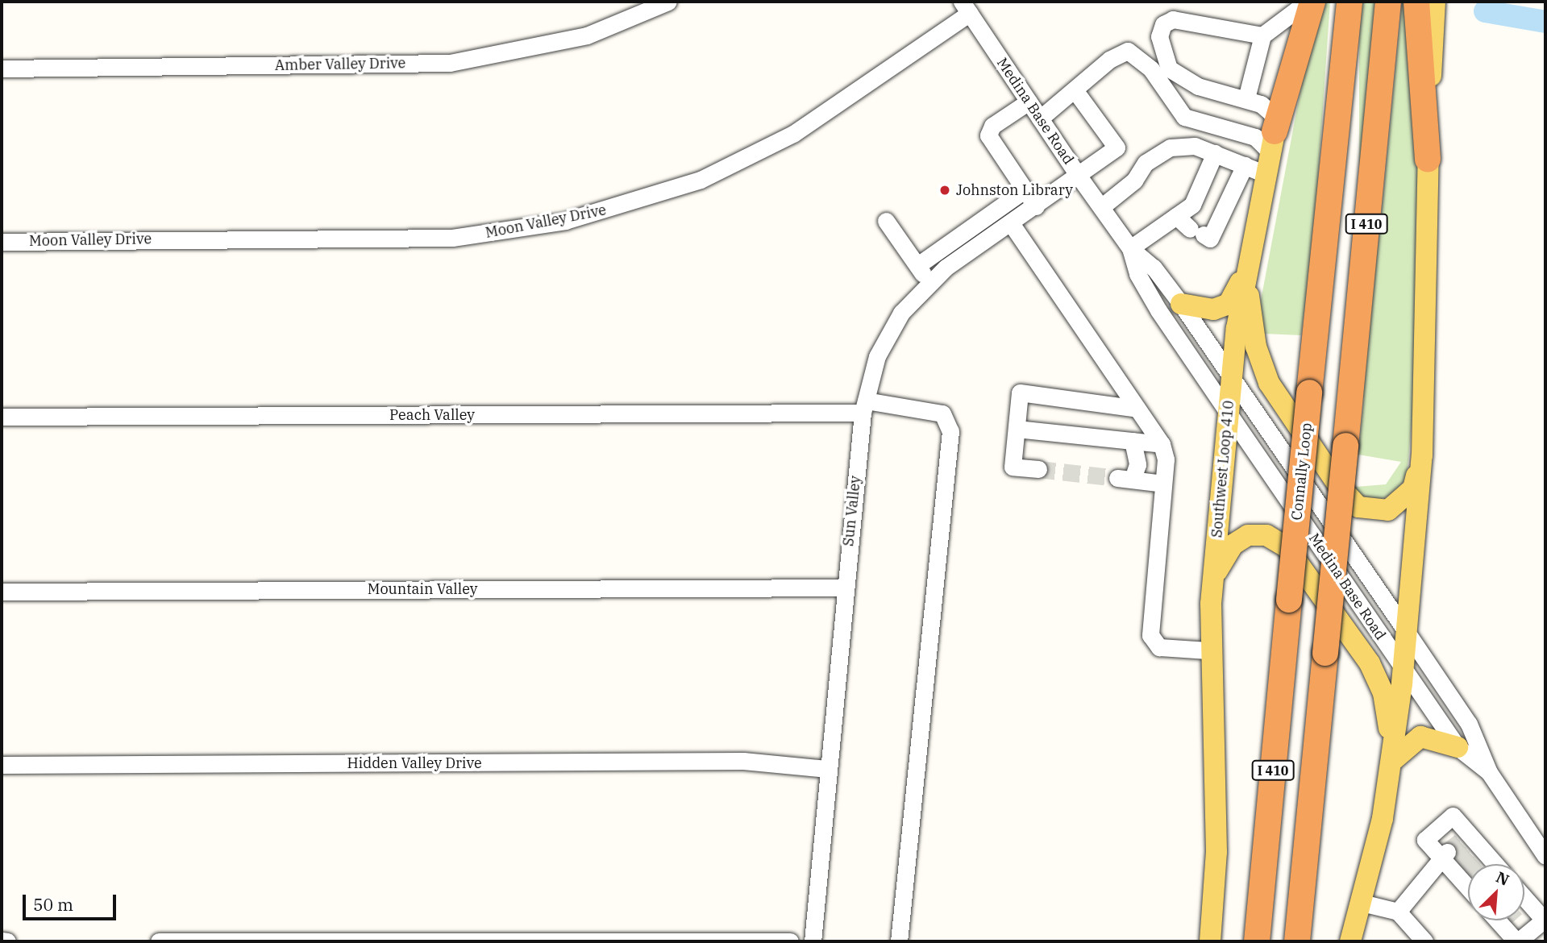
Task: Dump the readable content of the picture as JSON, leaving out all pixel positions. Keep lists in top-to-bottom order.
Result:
{
  "streets": {
    "highway": ["I 410", "Connally Loop"],
    "main road": ["Southwest Loop 410"],
    "street": [
      "Amber Valley Drive",
      "Medina Base Road",
      "Moon Valley Drive",
      "Peach Valley",
      "Sun Valley",
      "Mountain Valley",
      "Hidden Valley Drive"
    ]
  },
  "crossings": [
    ["Medina Base Road", "Moon Valley Drive"],
    ["Medina Base Road", "Southwest Loop 410"],
    ["Medina Base Road", "Sun Valley"],
    ["Peach Valley", "Sun Valley"],
    ["Sun Valley", "Mountain Valley"],
    ["Sun Valley", "Hidden Valley Drive"]
  ],
  "places": ["Johnston Library"],
  "scale_bar": "50 m",
  "north": "top right"
}
